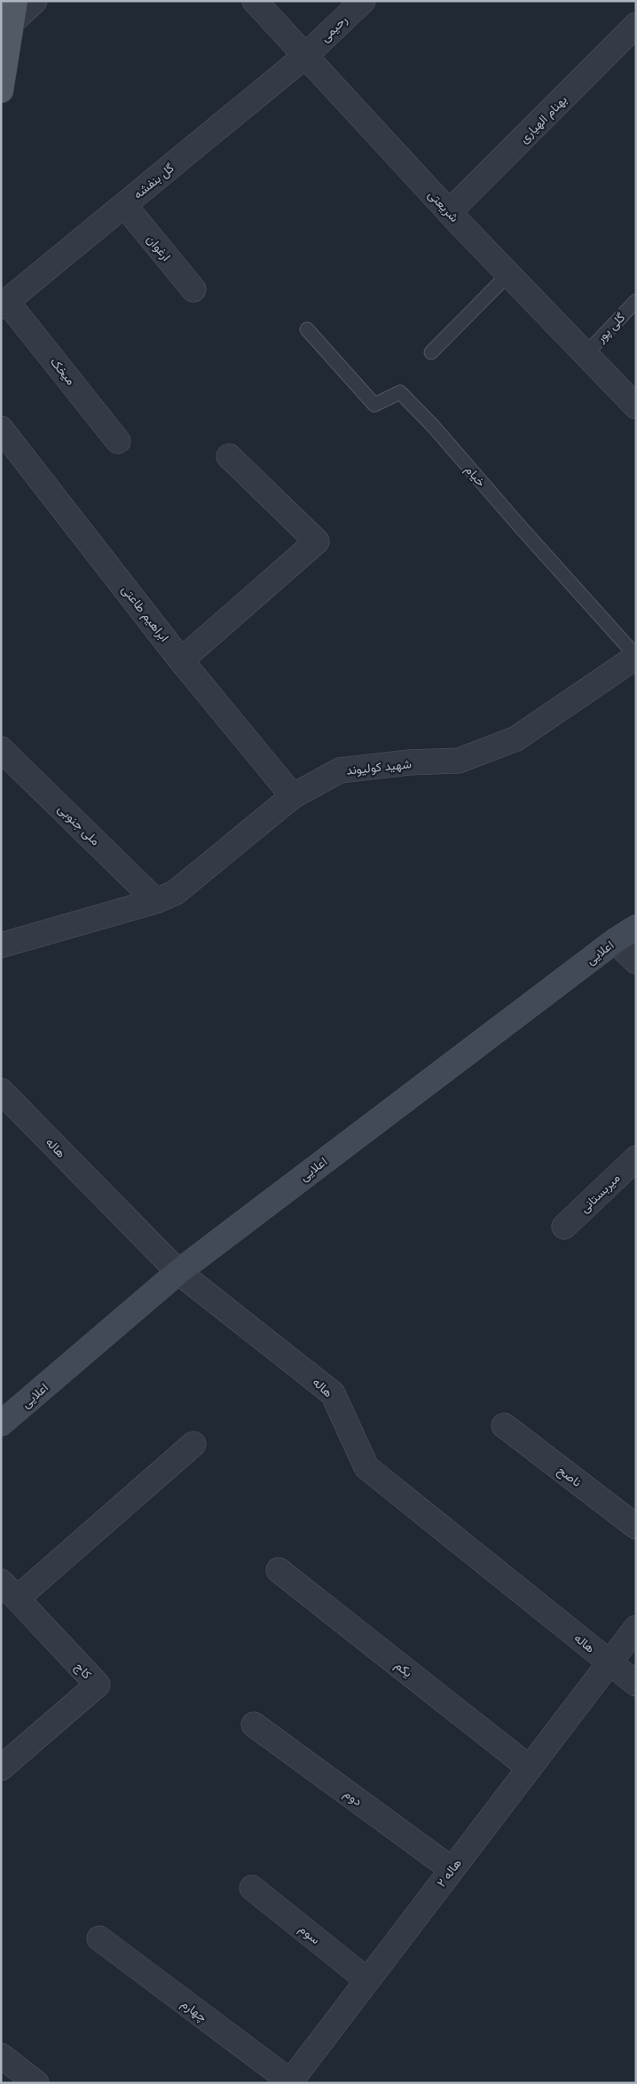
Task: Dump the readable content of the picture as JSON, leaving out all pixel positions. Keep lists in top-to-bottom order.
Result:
{
  "streets": {
    "street": [
      "رحیمی",
      "بهنام الهیاری",
      "گل بنفشه",
      "شریعتی",
      "ارغوان",
      "میخک",
      "ابراهیم طاعتی",
      "شهید کولیوند",
      "ملی جنوبی",
      "اعلایی",
      "هاله",
      "میربستانی",
      "ناصح",
      "یکم",
      "کاج",
      "دوم",
      "هاله ۲",
      "سوم",
      "چهارم"
    ],
    "lane": ["گلی پور", "خیام"]
  },
  "crossings": [
    ["رحیمی", "گل بنفشه"],
    ["رحیمی", "شریعتی"],
    ["بهنام الهیاری", "شریعتی"],
    ["گل بنفشه", "شریعتی"],
    ["گل بنفشه", "ارغوان"],
    ["گل بنفشه", "میخک"],
    ["شریعتی", "گلی پور"],
    ["خیام", "شهید کولیوند"],
    ["ابراهیم طاعتی", "شهید کولیوند"],
    ["شهید کولیوند", "ملی جنوبی"],
    ["اعلایی", "هاله"],
    ["هاله", "هاله ۲"],
    ["یکم", "هاله ۲"],
    ["دوم", "هاله ۲"],
    ["هاله ۲", "سوم"],
    ["هاله ۲", "چهارم"]
  ]
}
